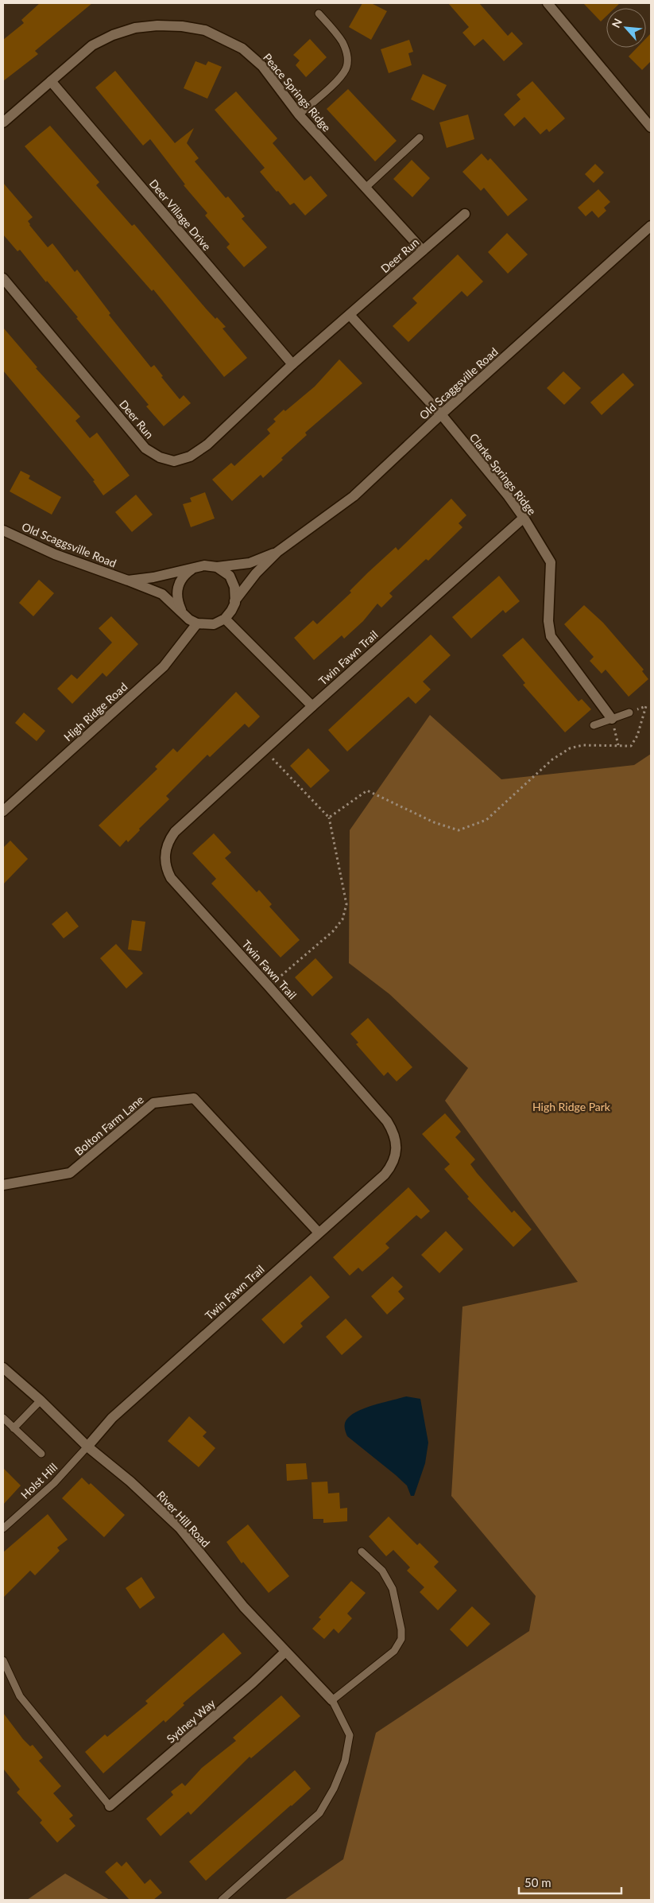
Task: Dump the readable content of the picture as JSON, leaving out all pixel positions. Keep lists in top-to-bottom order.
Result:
{
  "streets": {
    "street": [
      "Peace Springs Ridge",
      "Deer Village Drive",
      "Deer Run",
      "Old Scaggsville Road",
      "Clarke Springs Ridge",
      "Twin Fawn Trail",
      "High Ridge Road",
      "Bolton Farm Lane",
      "River Hill Road",
      "Sydney Way"
    ],
    "lane": ["Holst Hill"]
  },
  "crossings": [
    ["Peace Springs Ridge", "Deer Village Drive"],
    ["Peace Springs Ridge", "Deer Run"],
    ["Deer Village Drive", "Deer Run"],
    ["Old Scaggsville Road", "Clarke Springs Ridge"],
    ["Old Scaggsville Road", "High Ridge Road"],
    ["Clarke Springs Ridge", "Twin Fawn Trail"],
    ["Twin Fawn Trail", "Bolton Farm Lane"],
    ["Twin Fawn Trail", "Holst Hill"],
    ["Twin Fawn Trail", "River Hill Road"],
    ["Holst Hill", "River Hill Road"],
    ["River Hill Road", "Sydney Way"]
  ],
  "parks": ["High Ridge Park"],
  "scale_bar": "50 m",
  "north": "top left"
}
